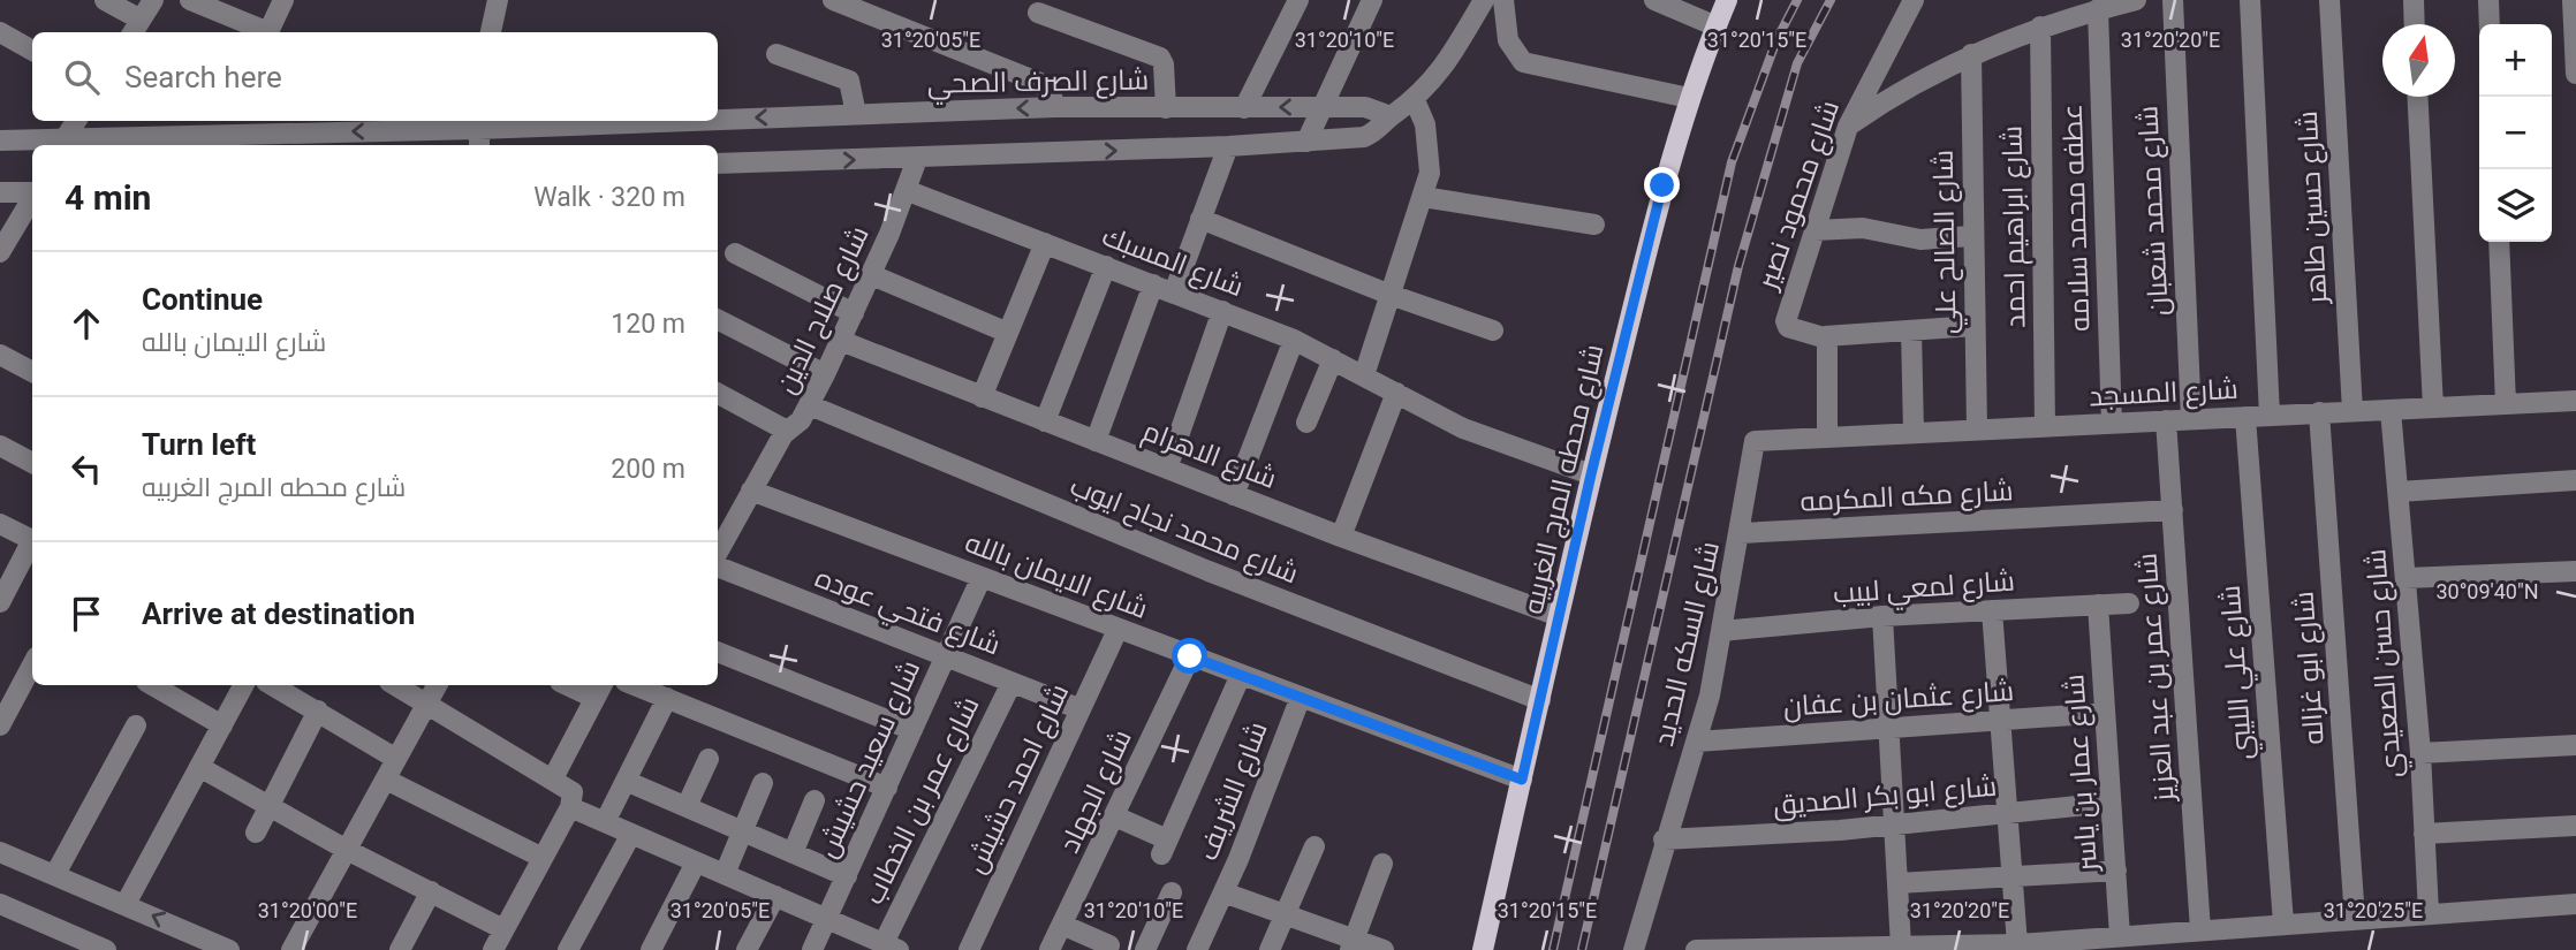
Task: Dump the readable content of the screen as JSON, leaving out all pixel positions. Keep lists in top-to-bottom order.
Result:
{
  "streets": {
    "main road": ["شارع محطه المرج الغربيه"],
    "street": [
      "شارع الصرف الصحي",
      "شارع محمود نصير",
      "شارع حسين طاهر",
      "شارع محمد شعبان",
      "عطفه محمد سلامه",
      "شارع ابراهيم احمد",
      "شارع الصالح علي",
      "شارع المسبك",
      "شارع صلاح الدين",
      "شارع المسجد",
      "شارع الاهرام",
      "شارع مكه المكرمه",
      "شارع محمد نجاح ايوب",
      "شارع الايمان بالله",
      "شارع لمعي لبيب",
      "شارع فتحي عوده",
      "شارع السكه الحديد",
      "شارع حسن الصعيدي",
      "شارع ابو غزاله",
      "شارع علي الليبي",
      "شارع عمر بن عبد العزيز",
      "شارع عثمان بن عفان",
      "شارع سعيد حشيش",
      "شارع عمار بن ياسر",
      "شارع احمد حشيش",
      "شارع الجهاد",
      "شارع الشريف",
      "شارع ابو بكر الصديق",
      "شارع عمر بن الخطاب"
    ]
  },
  "crossings": [
    ["شارع حسين طاهر", "شارع المسجد"],
    ["شارع محمد شعبان", "شارع المسجد"],
    ["عطفه محمد سلامه", "شارع المسجد"],
    ["شارع ابراهيم احمد", "شارع المسجد"],
    ["شارع الصالح علي", "شارع المسجد"],
    ["شارع المسبك", "شارع صلاح الدين"],
    ["شارع المسبك", "شارع محطه المرج الغربيه"],
    ["شارع صلاح الدين", "شارع الاهرام"],
    ["شارع صلاح الدين", "شارع محمد نجاح ايوب"],
    ["شارع صلاح الدين", "شارع الايمان بالله"],
    ["شارع المسجد", "شارع السكه الحديد"],
    ["شارع المسجد", "شارع حسن الصعيدي"],
    ["شارع المسجد", "شارع ابو غزاله"],
    ["شارع المسجد", "شارع علي الليبي"],
    ["شارع المسجد", "شارع عمر بن عبد العزيز"],
    ["شارع الاهرام", "شارع محطه المرج الغربيه"],
    ["شارع محطه المرج الغربيه", "شارع محمد نجاح ايوب"],
    ["شارع محطه المرج الغربيه", "شارع الايمان بالله"],
    ["شارع مكه المكرمه", "شارع السكه الحديد"],
    ["شارع مكه المكرمه", "شارع عمر بن عبد العزيز"],
    ["شارع الايمان بالله", "شارع سعيد حشيش"],
    ["شارع الايمان بالله", "شارع احمد حشيش"],
    ["شارع الايمان بالله", "شارع الجهاد"],
    ["شارع الايمان بالله", "شارع الشريف"],
    ["شارع لمعي لبيب", "شارع السكه الحديد"],
    ["شارع لمعي لبيب", "شارع عمار بن ياسر"],
    ["شارع فتحي عوده", "شارع سعيد حشيش"],
    ["شارع فتحي عوده", "شارع احمد حشيش"],
    ["شارع فتحي عوده", "شارع عمر بن الخطاب"],
    ["شارع السكه الحديد", "شارع عثمان بن عفان"],
    ["شارع السكه الحديد", "شارع ابو بكر الصديق"],
    ["شارع عثمان بن عفان", "شارع عمار بن ياسر"],
    ["شارع عمار بن ياسر", "شارع ابو بكر الصديق"]
  ],
  "north": "top",
  "page": {
    "map_buttons": ["+", "−"],
    "search": "Search here",
    "heading": ["4 min", "Walk · 320 m"],
    "list": [
      ["Continue", "شارع الايمان بالله", "120 m"],
      ["Turn left", "شارع محطه المرج الغربيه", "200 m"],
      "Arrive at destination"
    ]
  },
  "coordinates": [
    "31°20'05\"E",
    "31°20'10\"E",
    "31°20'15\"E",
    "31°20'20\"E",
    "30°09'40\"N",
    "31°20'00\"E",
    "31°20'25\"E"
  ]
}
